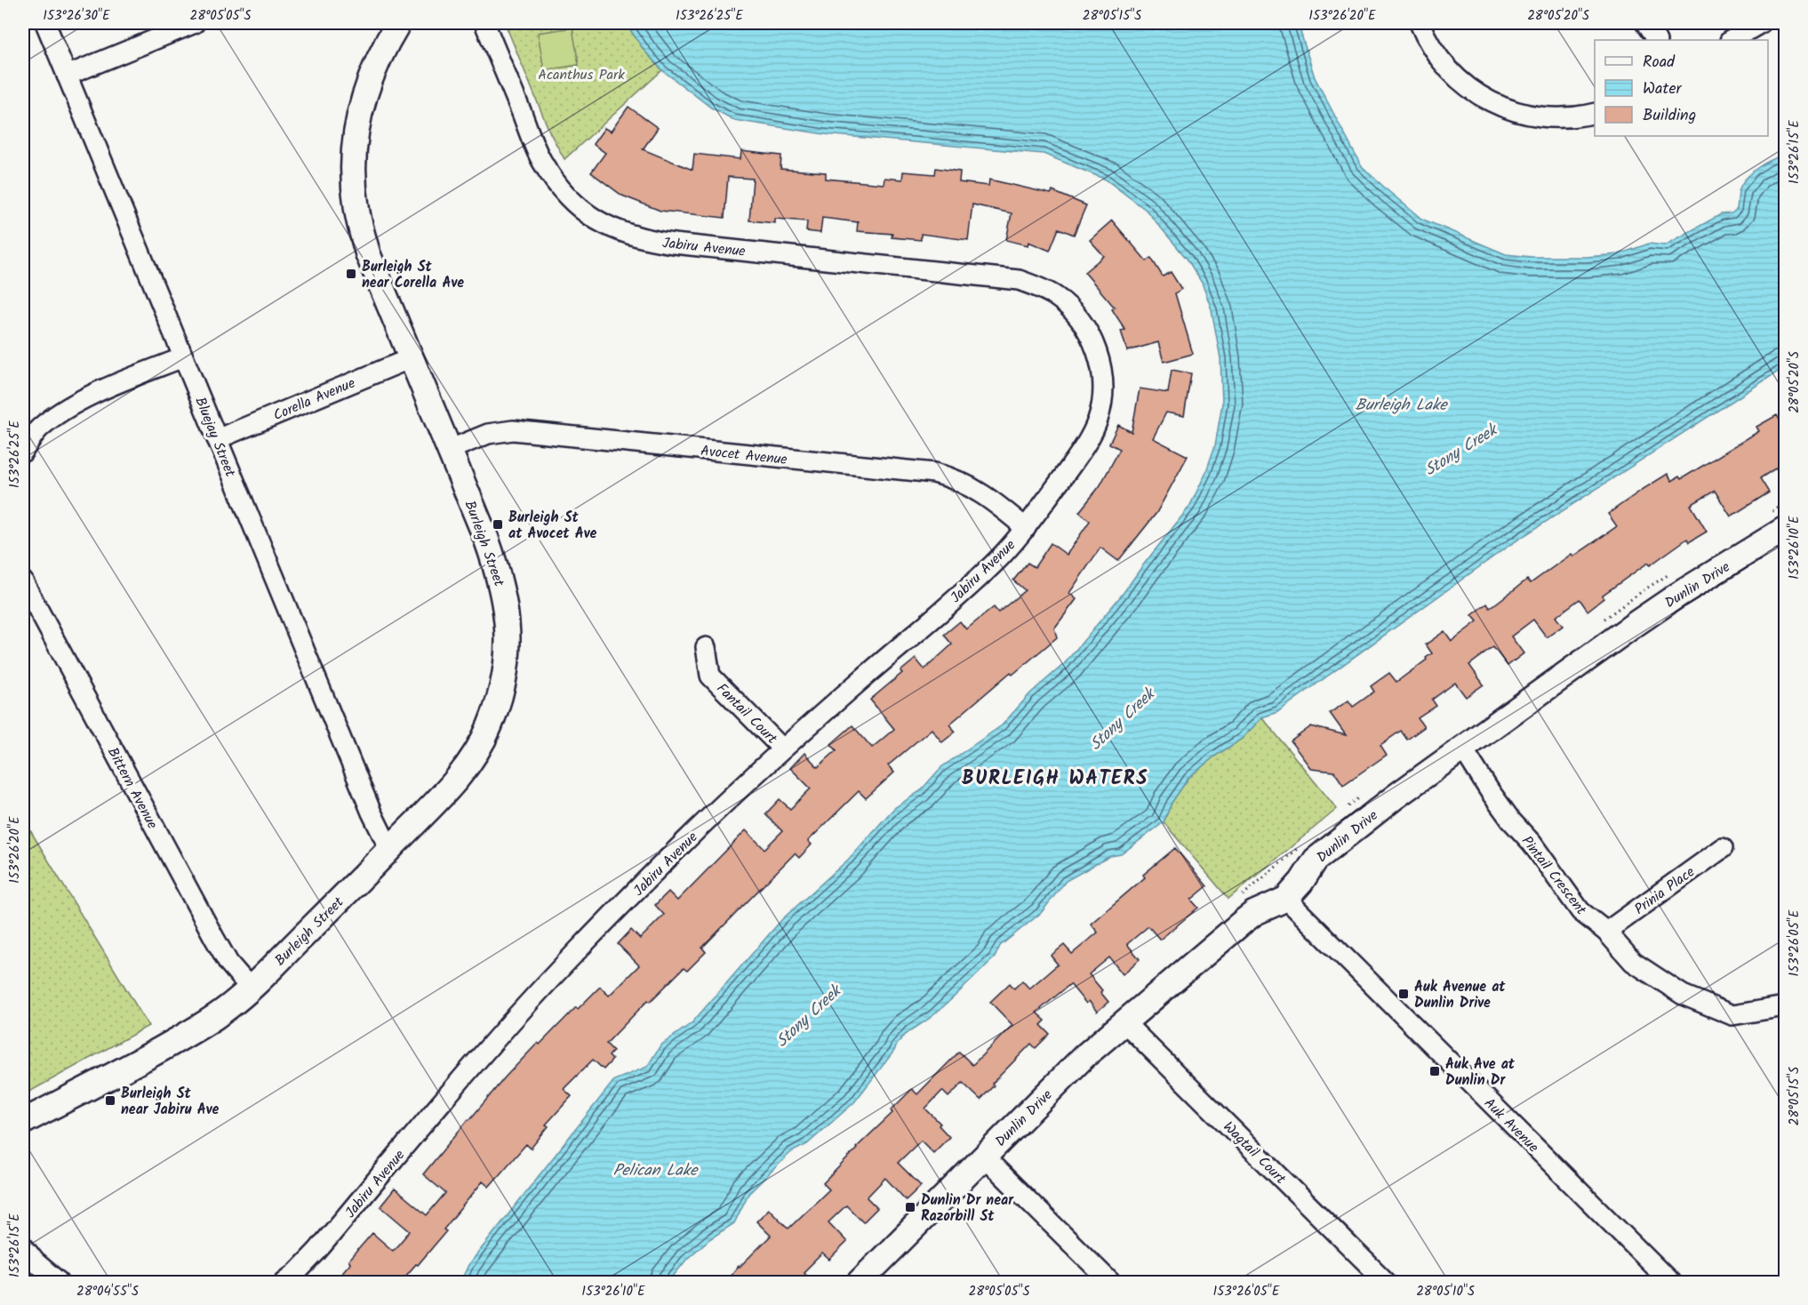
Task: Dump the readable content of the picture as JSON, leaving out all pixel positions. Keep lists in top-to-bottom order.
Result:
{
  "streets": {
    "street": [
      "Jabiru Avenue",
      "Corella Avenue",
      "Bluejay Street",
      "Avocet Avenue",
      "Burleigh Street",
      "Dunlin Drive",
      "Fantail Court",
      "Bittern Avenue",
      "Pintail Crescent",
      "Prinia Place",
      "Auk Avenue",
      "Wagtail Court"
    ]
  },
  "crossings": [
    ["Jabiru Avenue", "Avocet Avenue"],
    ["Jabiru Avenue", "Fantail Court"],
    ["Corella Avenue", "Bluejay Street"],
    ["Corella Avenue", "Burleigh Street"],
    ["Bluejay Street", "Burleigh Street"],
    ["Avocet Avenue", "Burleigh Street"],
    ["Burleigh Street", "Bittern Avenue"],
    ["Dunlin Drive", "Pintail Crescent"],
    ["Dunlin Drive", "Auk Avenue"],
    ["Dunlin Drive", "Wagtail Court"],
    ["Pintail Crescent", "Prinia Place"]
  ],
  "districts": ["BURLEIGH WATERS"],
  "water": ["Burleigh Lake", "Stony Creek", "Pelican Lake"],
  "parks": ["Acanthus Park"],
  "places": {
    "transit": [
      "Burleigh St near Corella Ave",
      "Burleigh St at Avocet Ave",
      "Auk Avenue at Dunlin Drive",
      "Auk Ave at Dunlin Dr",
      "Burleigh St near Jabiru Ave",
      "Dunlin Dr near Razorbill St"
    ]
  },
  "legend": ["Road", "Water", "Building"],
  "coordinates": [
    "153°26'30\"E",
    "28°05'05\"S",
    "153°26'25\"E",
    "28°05'15\"S",
    "153°26'20\"E",
    "28°05'20\"S",
    "153°26'15\"E",
    "153°26'10\"E",
    "153°26'05\"E",
    "28°04'55\"S",
    "28°05'10\"S"
  ]
}
